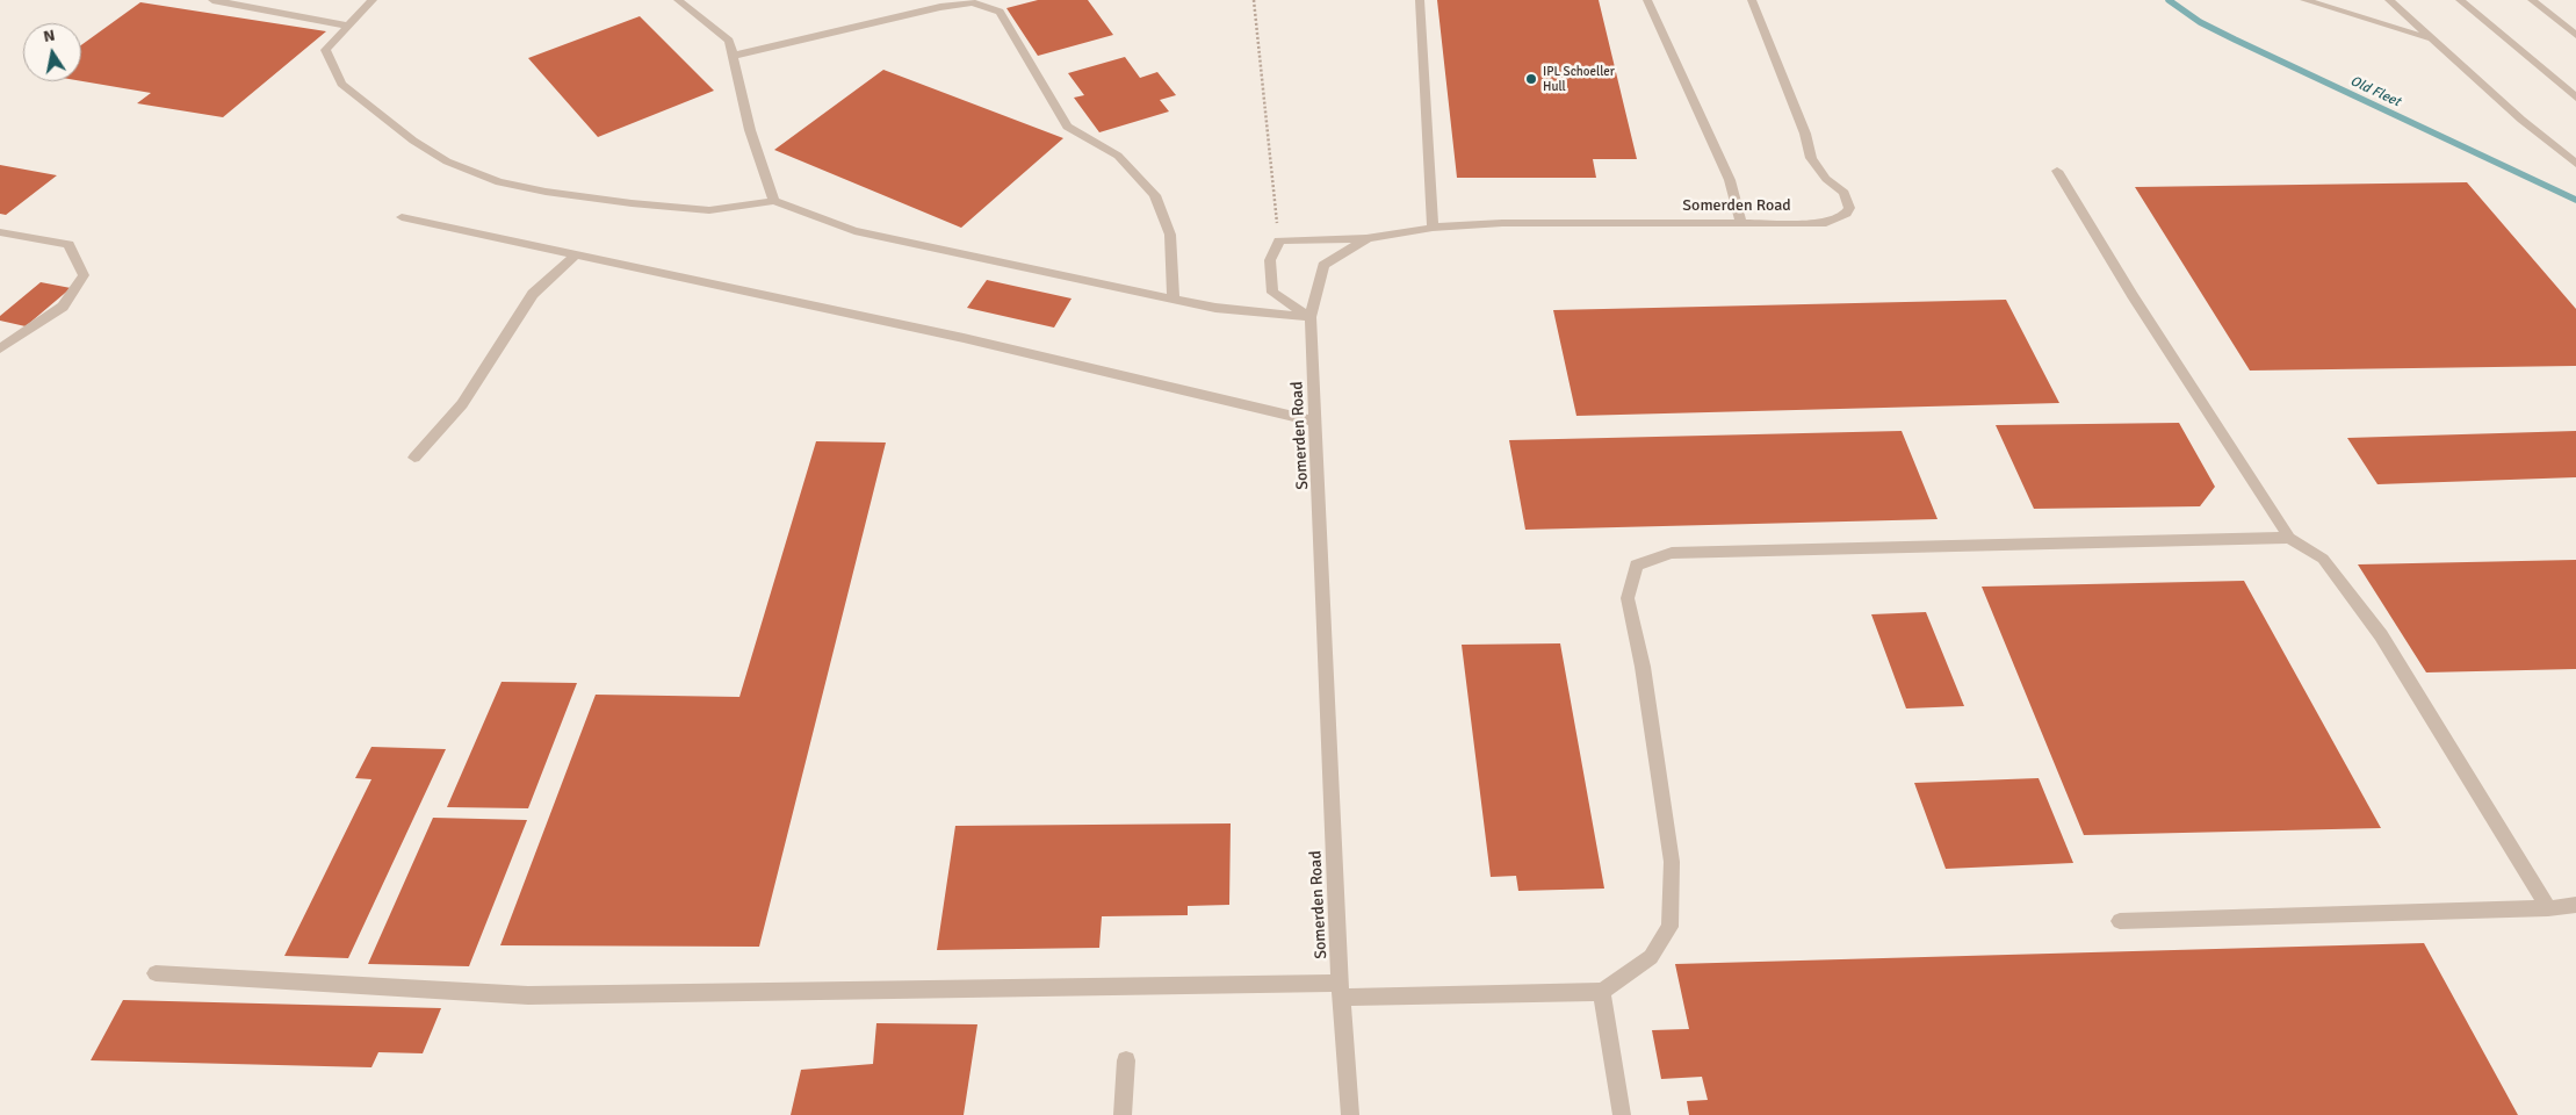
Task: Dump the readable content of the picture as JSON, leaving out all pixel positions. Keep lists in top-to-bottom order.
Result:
{
  "streets": {
    "street": ["Somerden Road"]
  },
  "water": ["Old Fleet"],
  "places": ["IPL Schoeller Hull"],
  "north": "top"
}
